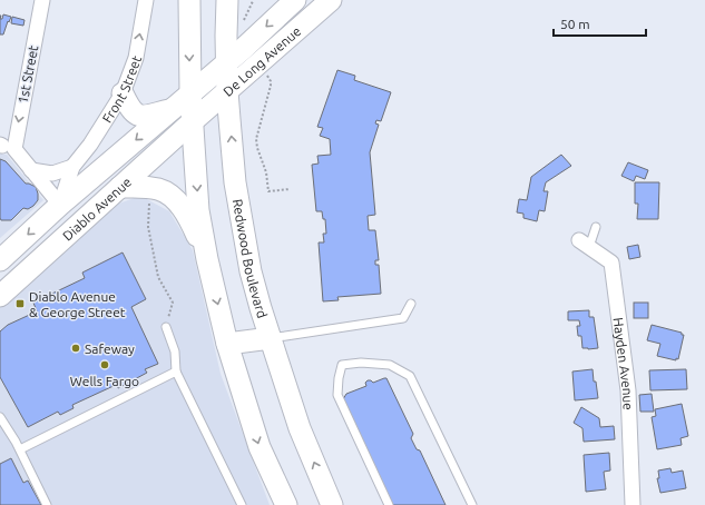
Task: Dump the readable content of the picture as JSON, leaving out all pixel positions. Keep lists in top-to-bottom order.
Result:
{
  "streets": {
    "main road": ["De Long Avenue", "Diablo Avenue", "Redwood Boulevard"],
    "street": ["1st Street", "Front Street", "Hayden Avenue"]
  },
  "crossings": [
    ["De Long Avenue", "Diablo Avenue"],
    ["De Long Avenue", "Redwood Boulevard"],
    ["Front Street", "Diablo Avenue"]
  ],
  "one_way": ["1st Street", "Front Street"],
  "places": {
    "transit": ["Diablo Avenue & George Street"],
    "other": ["Safeway", "Wells Fargo"]
  },
  "scale_bar": "50 m"
}
